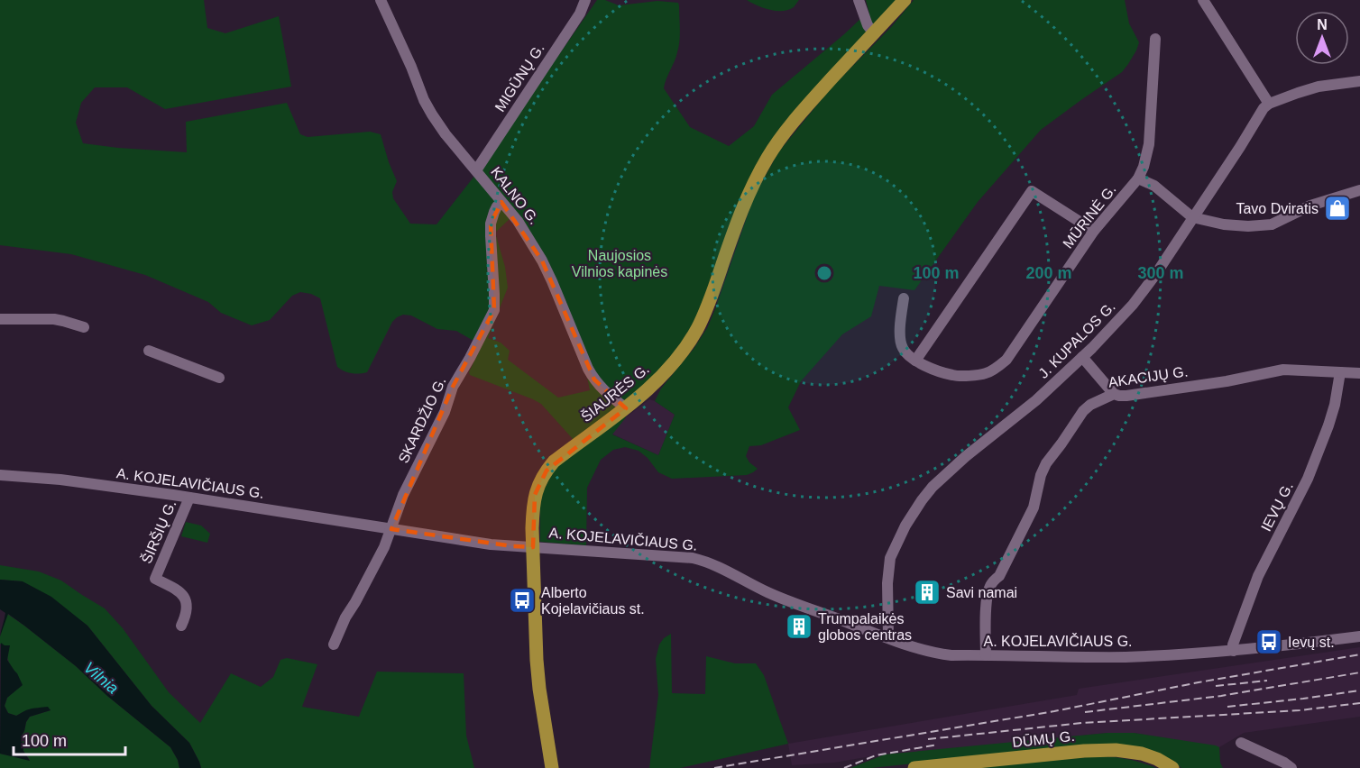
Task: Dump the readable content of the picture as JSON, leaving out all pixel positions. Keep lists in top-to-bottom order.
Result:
{
  "streets": {
    "main road": ["ŠIAURĖS G.", "DŪMŲ G."],
    "street": [
      "MIGŪNŲ G.",
      "KALNO G.",
      "MŪRINĖ G.",
      "J. KUPALOS G.",
      "AKACIJŲ G.",
      "SKARDŽIO G.",
      "A. KOJELAVIČIAUS G.",
      "IEVŲ G.",
      "ŠIRŠIŲ G."
    ]
  },
  "crossings": [
    ["MIGŪNŲ G.", "KALNO G."],
    ["KALNO G.", "ŠIAURĖS G."],
    ["KALNO G.", "SKARDŽIO G."],
    ["J. KUPALOS G.", "A. KOJELAVIČIAUS G."],
    ["AKACIJŲ G.", "A. KOJELAVIČIAUS G."],
    ["AKACIJŲ G.", "IEVŲ G."],
    ["ŠIAURĖS G.", "A. KOJELAVIČIAUS G."],
    ["SKARDŽIO G.", "A. KOJELAVIČIAUS G."],
    ["A. KOJELAVIČIAUS G.", "IEVŲ G."],
    ["A. KOJELAVIČIAUS G.", "ŠIRŠIŲ G."]
  ],
  "water": ["Vilnia"],
  "parks": ["Naujosios Vilnios kapinės"],
  "places": {
    "shop": ["Tavo Dviratis"],
    "building": ["Savi namai", "Trumpalaikės globos centras"],
    "bus stop": ["Alberto Kojelavičiaus st.", "Ievų st."]
  },
  "scale_bar": "100 m",
  "north": "top",
  "rings": ["100 m", "200 m", "300 m"]
}
